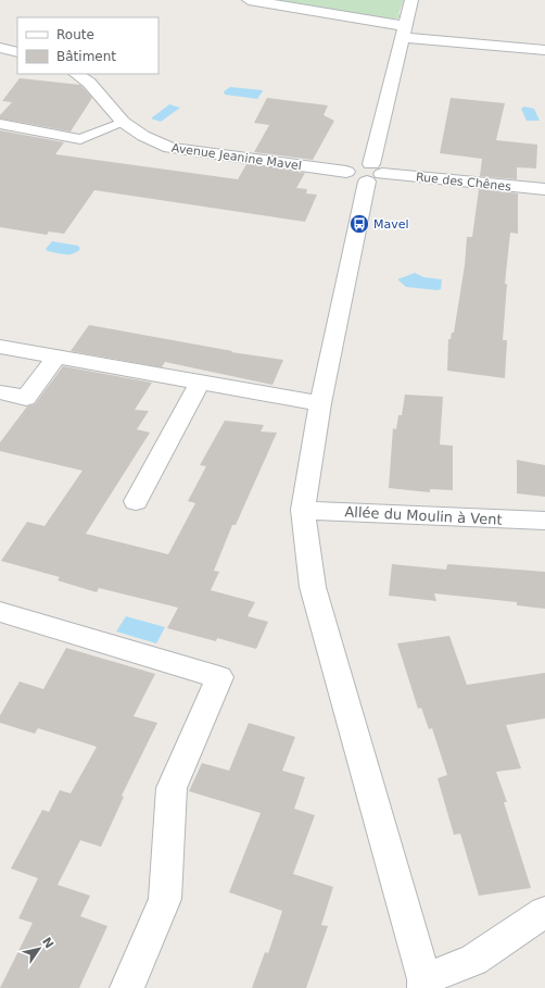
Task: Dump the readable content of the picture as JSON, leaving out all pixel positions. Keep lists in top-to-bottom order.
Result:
{
  "streets": {
    "street": ["Avenue Jeanine Mavel", "Rue des Chênes", "Allée du Moulin à Vent"]
  },
  "crossings": [
    ["Avenue Jeanine Mavel", "Rue des Chênes"]
  ],
  "places": {
    "bus stop": ["Mavel"]
  },
  "legend": ["Route", "Bâtiment"],
  "north": "top right"
}
